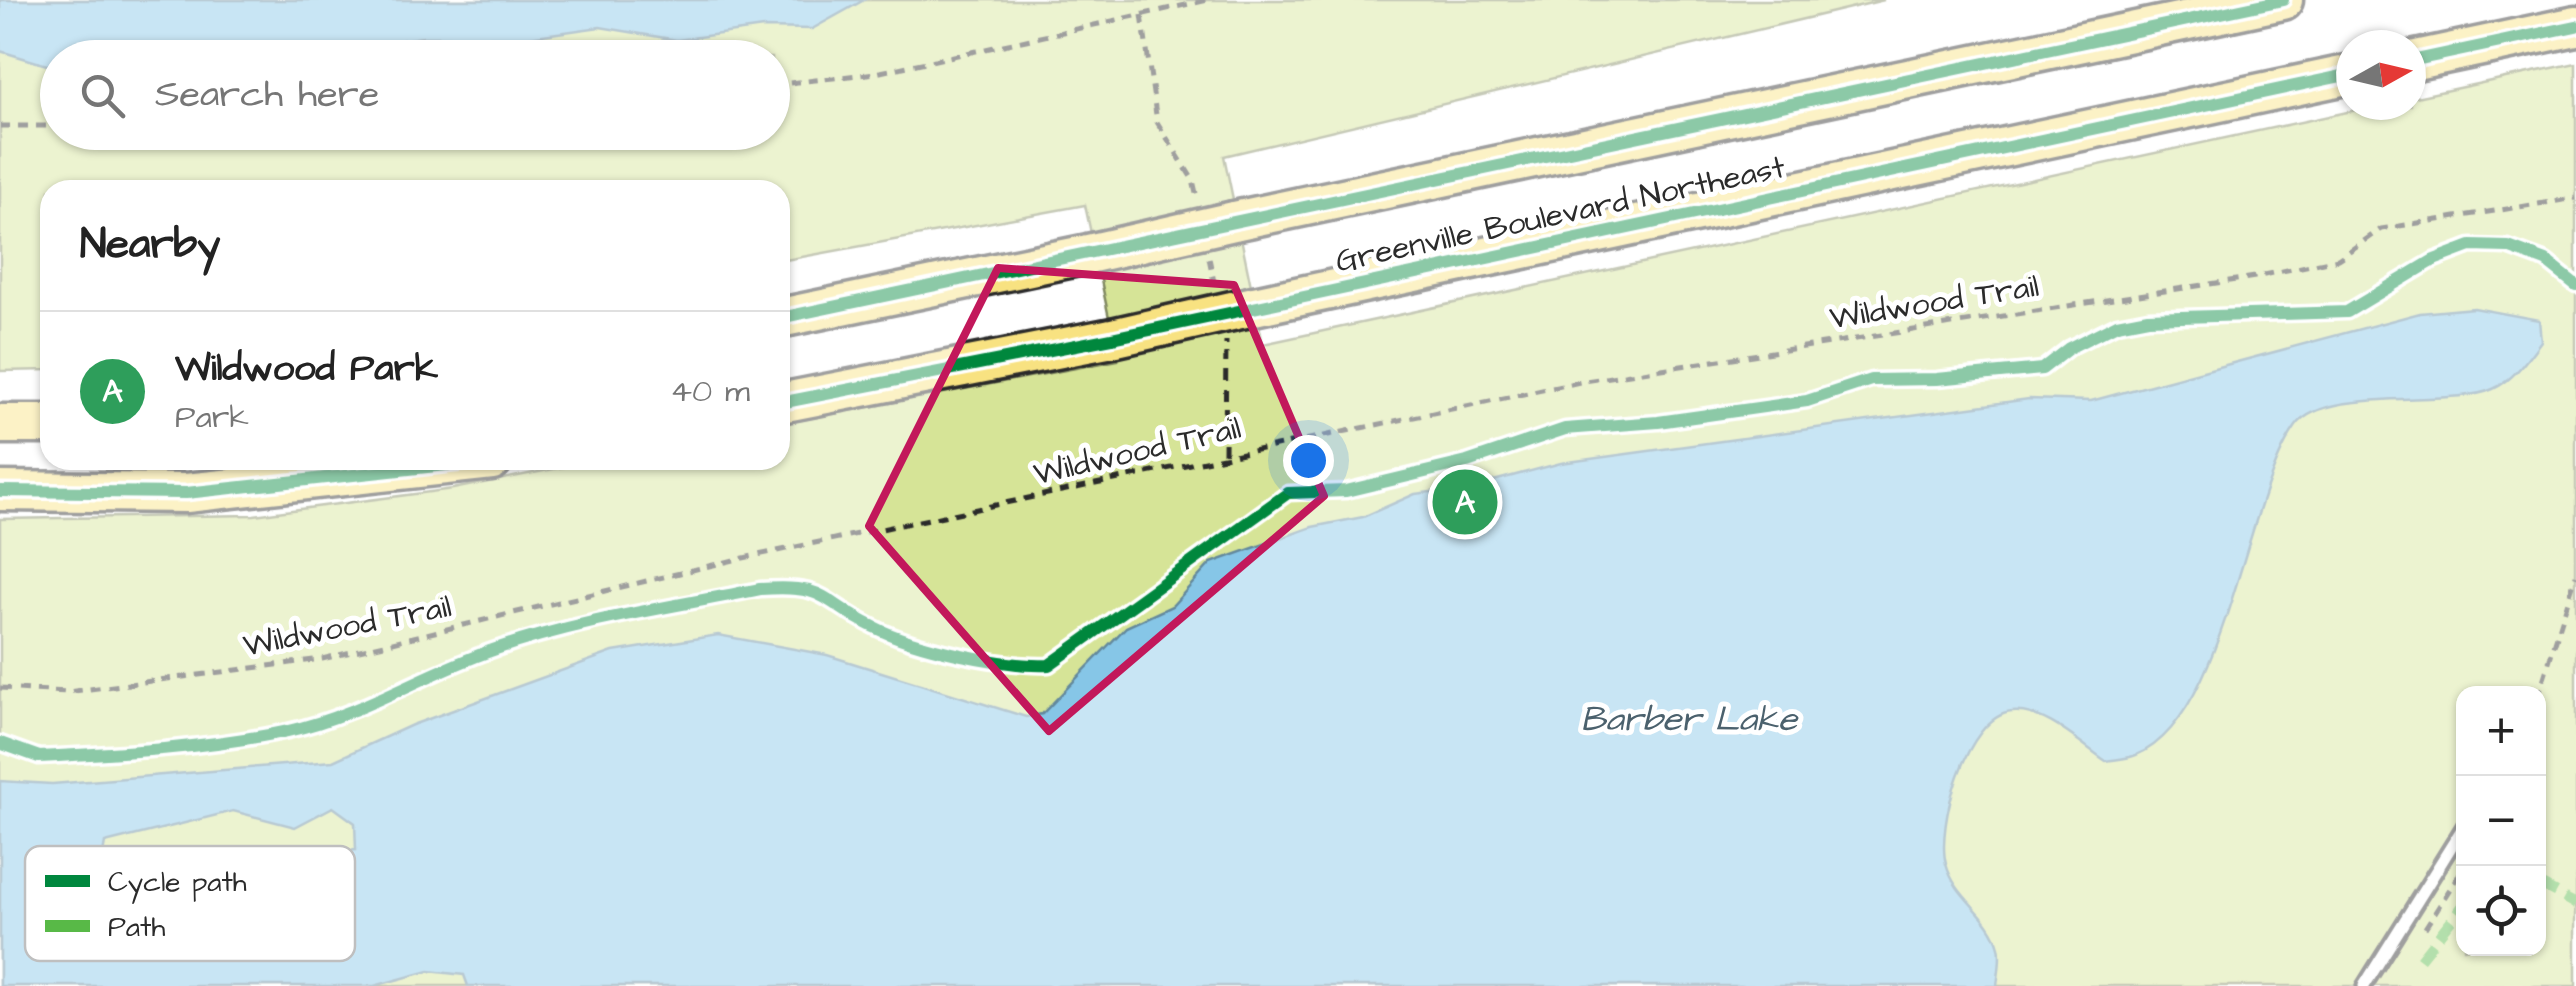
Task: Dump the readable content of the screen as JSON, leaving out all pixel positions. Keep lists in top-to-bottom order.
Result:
{
  "streets": {
    "highway": ["Greenville Boulevard Northeast"],
    "path": ["Wildwood Trail"]
  },
  "water": ["Barber Lake"],
  "legend": ["Cycle path", "Path"],
  "north": "right",
  "page": {
    "search": "Search here",
    "heading": "Nearby",
    "list": [
      {
        "mark": "A",
        "name": "Wildwood Park",
        "note": "Park",
        "value": "40 m"
      }
    ],
    "pins": "A",
    "map_buttons": ["+", "−"]
  }
}
